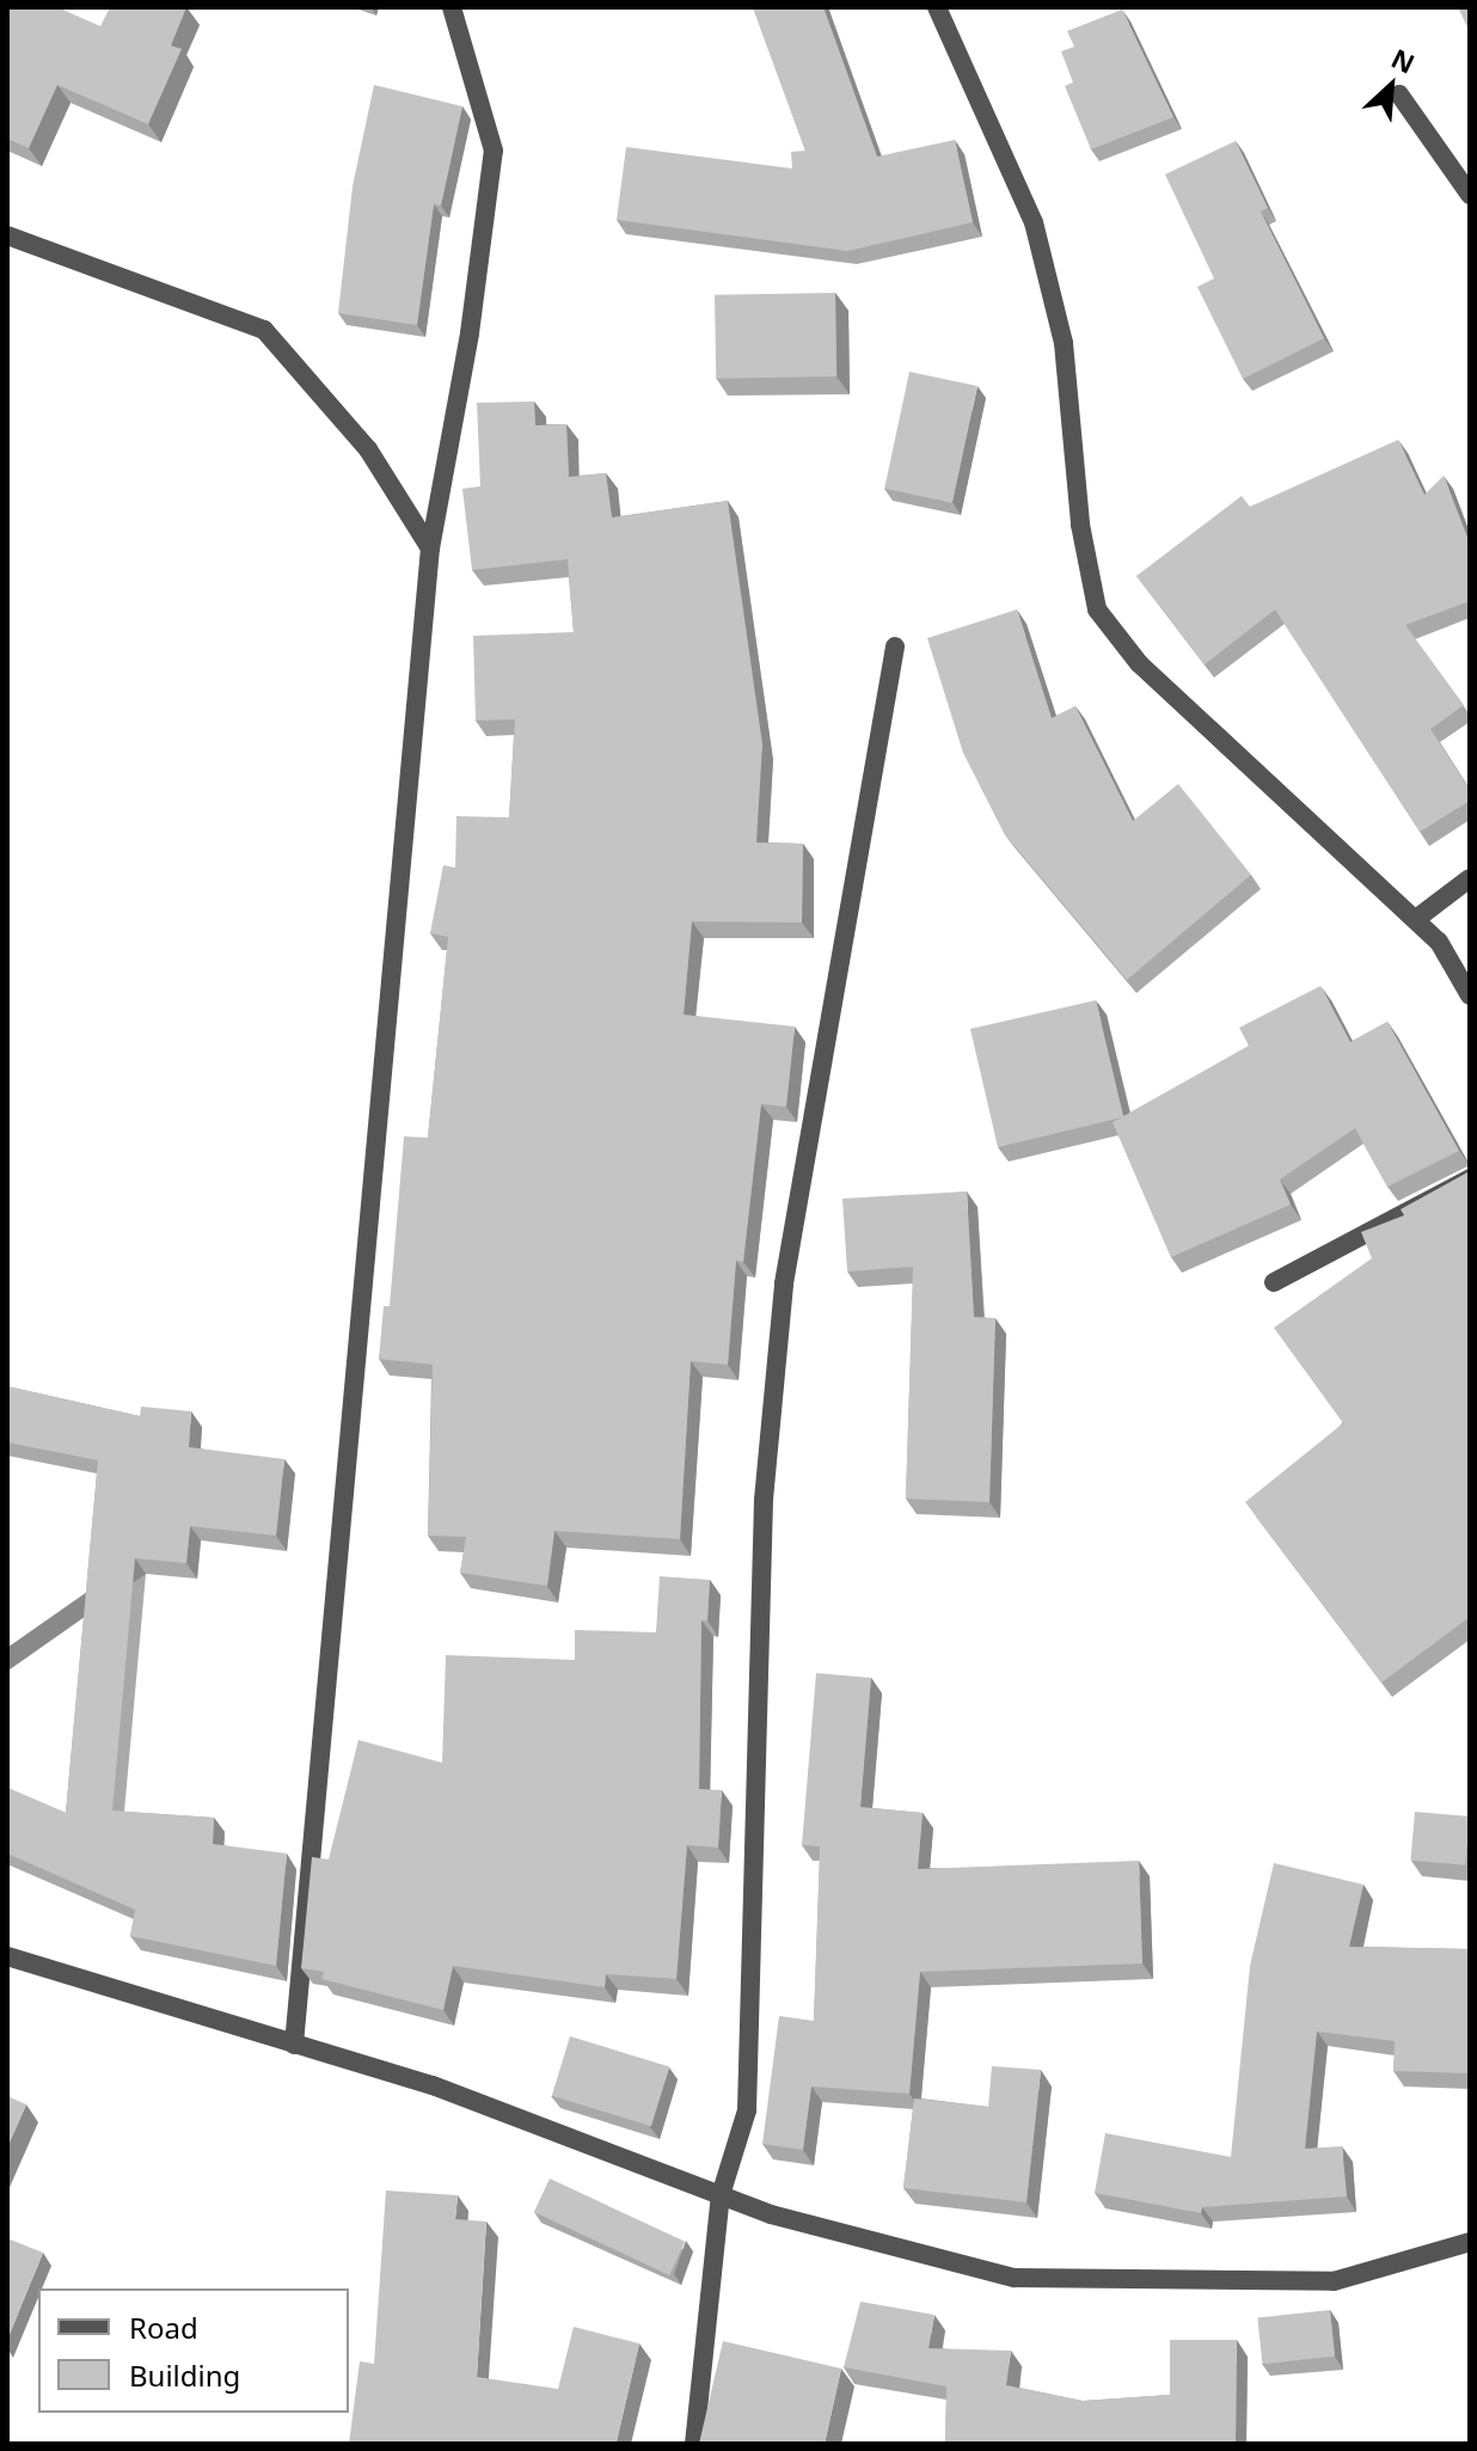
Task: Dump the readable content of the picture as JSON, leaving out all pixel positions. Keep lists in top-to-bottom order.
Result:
{
  "legend": ["Road", "Building"],
  "north": "top right"
}
